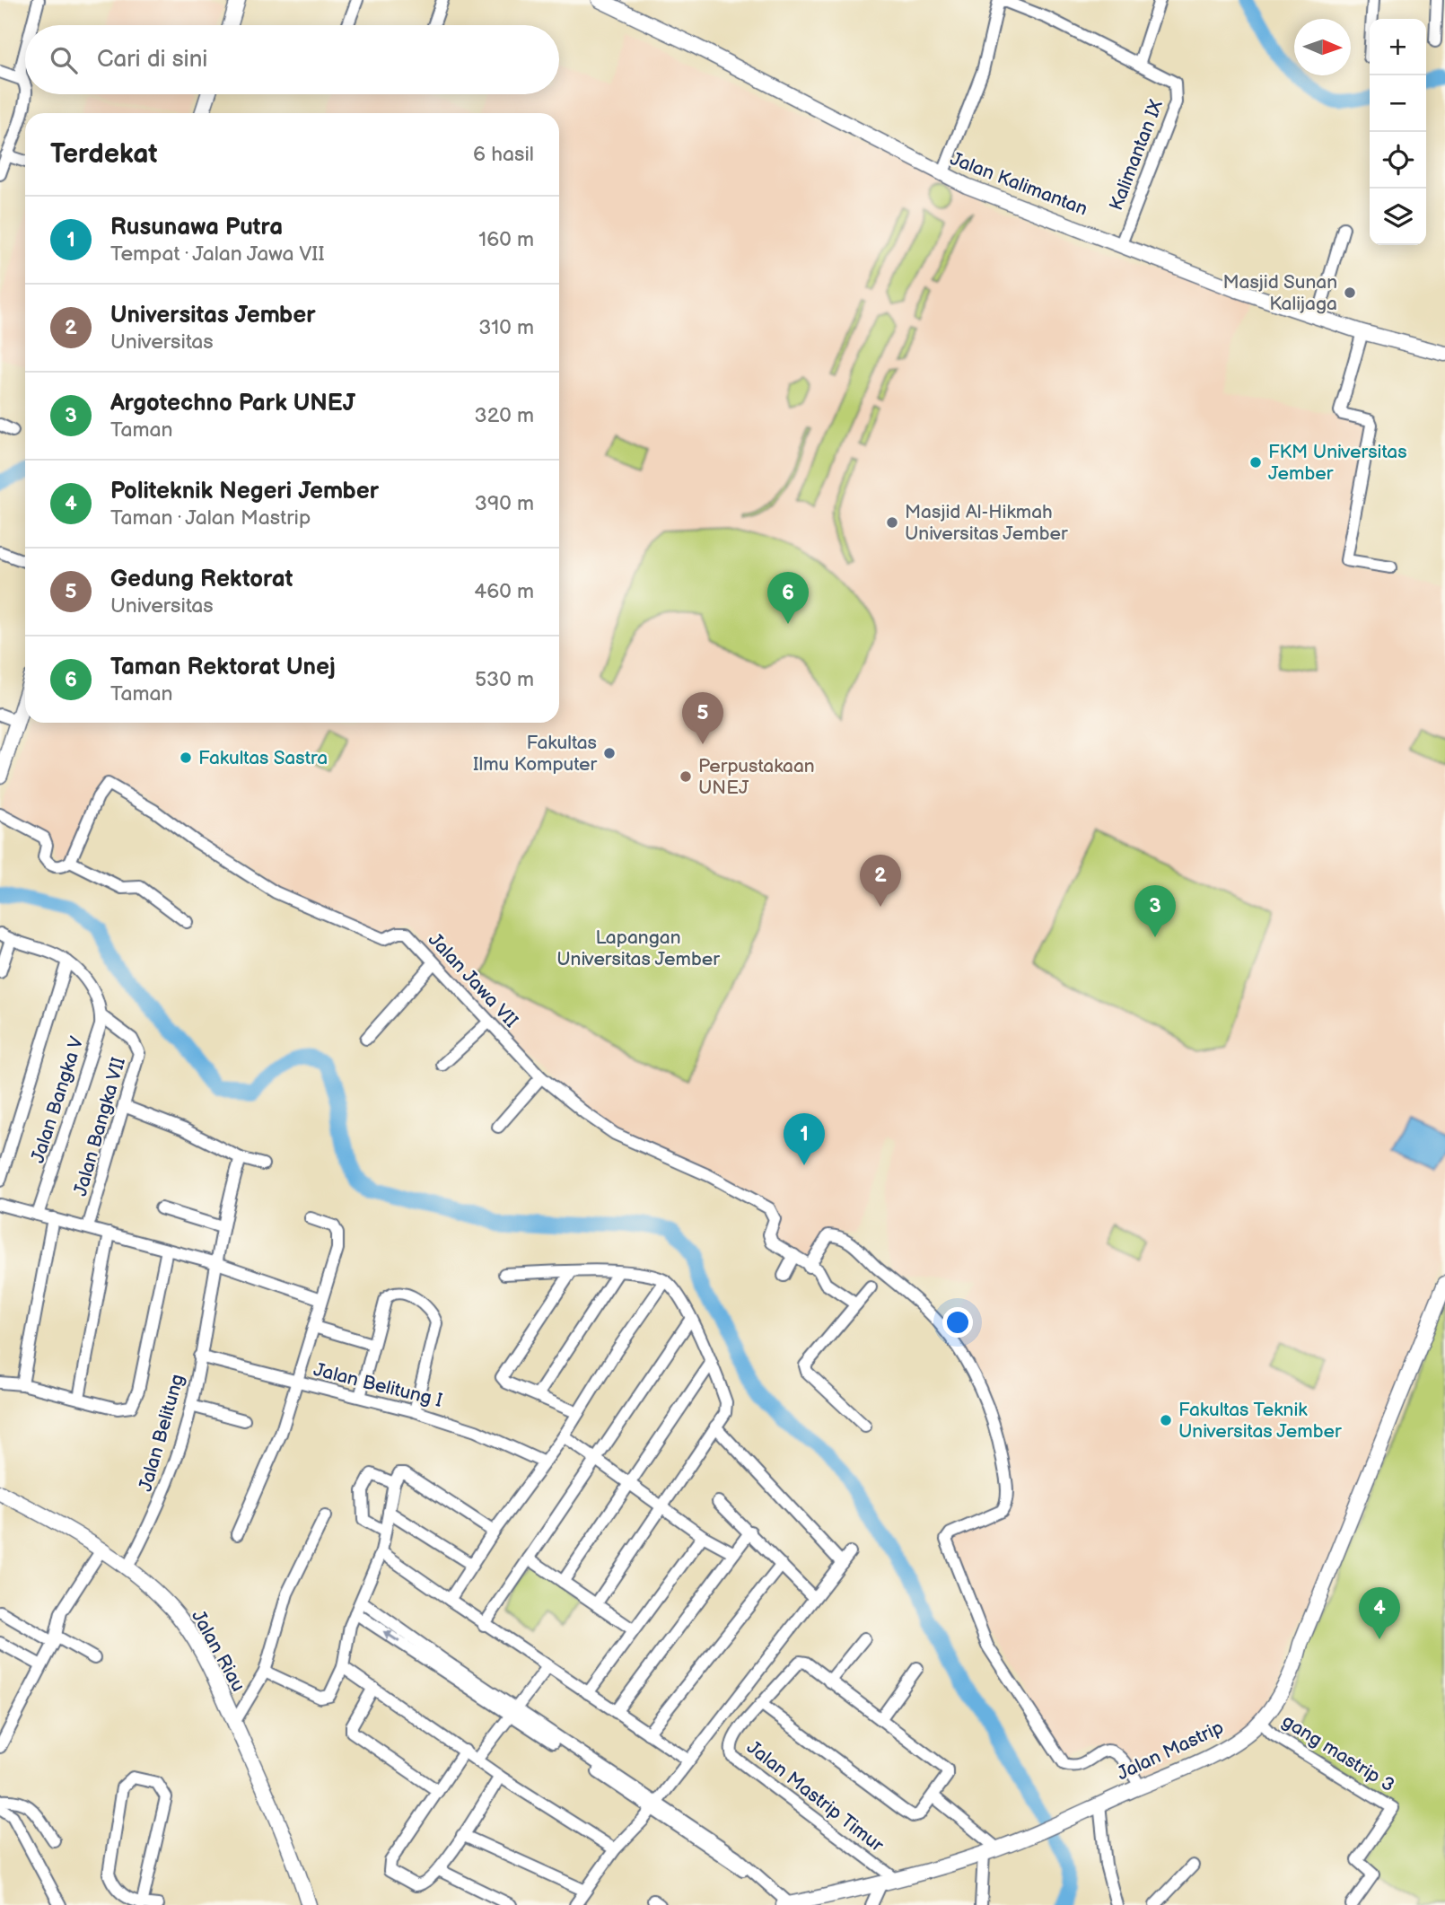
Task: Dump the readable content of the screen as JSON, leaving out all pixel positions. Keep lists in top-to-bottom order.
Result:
{
  "streets": {
    "main road": ["Jalan Kalimantan", "Jalan Riau", "Jalan Mastrip"],
    "street": [
      "Kalimantan IX",
      "Jalan Jawa VII",
      "Jalan Bangka V",
      "Jalan Bangka VII",
      "Jalan Belitung I",
      "Jalan Belitung",
      "gang mastrip 3",
      "Jalan Mastrip Timur"
    ]
  },
  "crossings": [
    ["Kalimantan IX", "Jalan Kalimantan"],
    ["Jalan Bangka V", "Jalan Bangka VII"],
    ["Jalan Belitung I", "Jalan Belitung"],
    ["Jalan Belitung", "Jalan Riau"],
    ["Jalan Mastrip", "gang mastrip 3"],
    ["Jalan Mastrip", "Jalan Mastrip Timur"]
  ],
  "parks": ["Lapangan Universitas Jember"],
  "places": [
    "Masjid Sunan Kalijaga",
    "FKM Universitas Jember",
    "Masjid Al-Hikmah Universitas Jember",
    "Fakultas Ilmu Komputer",
    "Fakultas Sastra",
    "Perpustakaan UNEJ",
    "Fakultas Teknik Universitas Jember"
  ],
  "north": "right",
  "page": {
    "map_buttons": ["+", "−"],
    "search": "Cari di sini",
    "heading": ["Terdekat", "6 hasil"],
    "list": [
      {
        "mark": "1",
        "name": "Rusunawa Putra",
        "note": "Tempat · Jalan Jawa VII",
        "value": "160 m"
      },
      {
        "mark": "2",
        "name": "Universitas Jember",
        "note": "Universitas",
        "value": "310 m"
      },
      {
        "mark": "3",
        "name": "Argotechno Park UNEJ",
        "note": "Taman",
        "value": "320 m"
      },
      {
        "mark": "4",
        "name": "Politeknik Negeri Jember",
        "note": "Taman · Jalan Mastrip",
        "value": "390 m"
      },
      {
        "mark": "5",
        "name": "Gedung Rektorat",
        "note": "Universitas",
        "value": "460 m"
      },
      {
        "mark": "6",
        "name": "Taman Rektorat Unej",
        "note": "Taman",
        "value": "530 m"
      }
    ],
    "pins": [
      "6",
      "5",
      "2",
      "3",
      "1",
      "4"
    ]
  }
}
